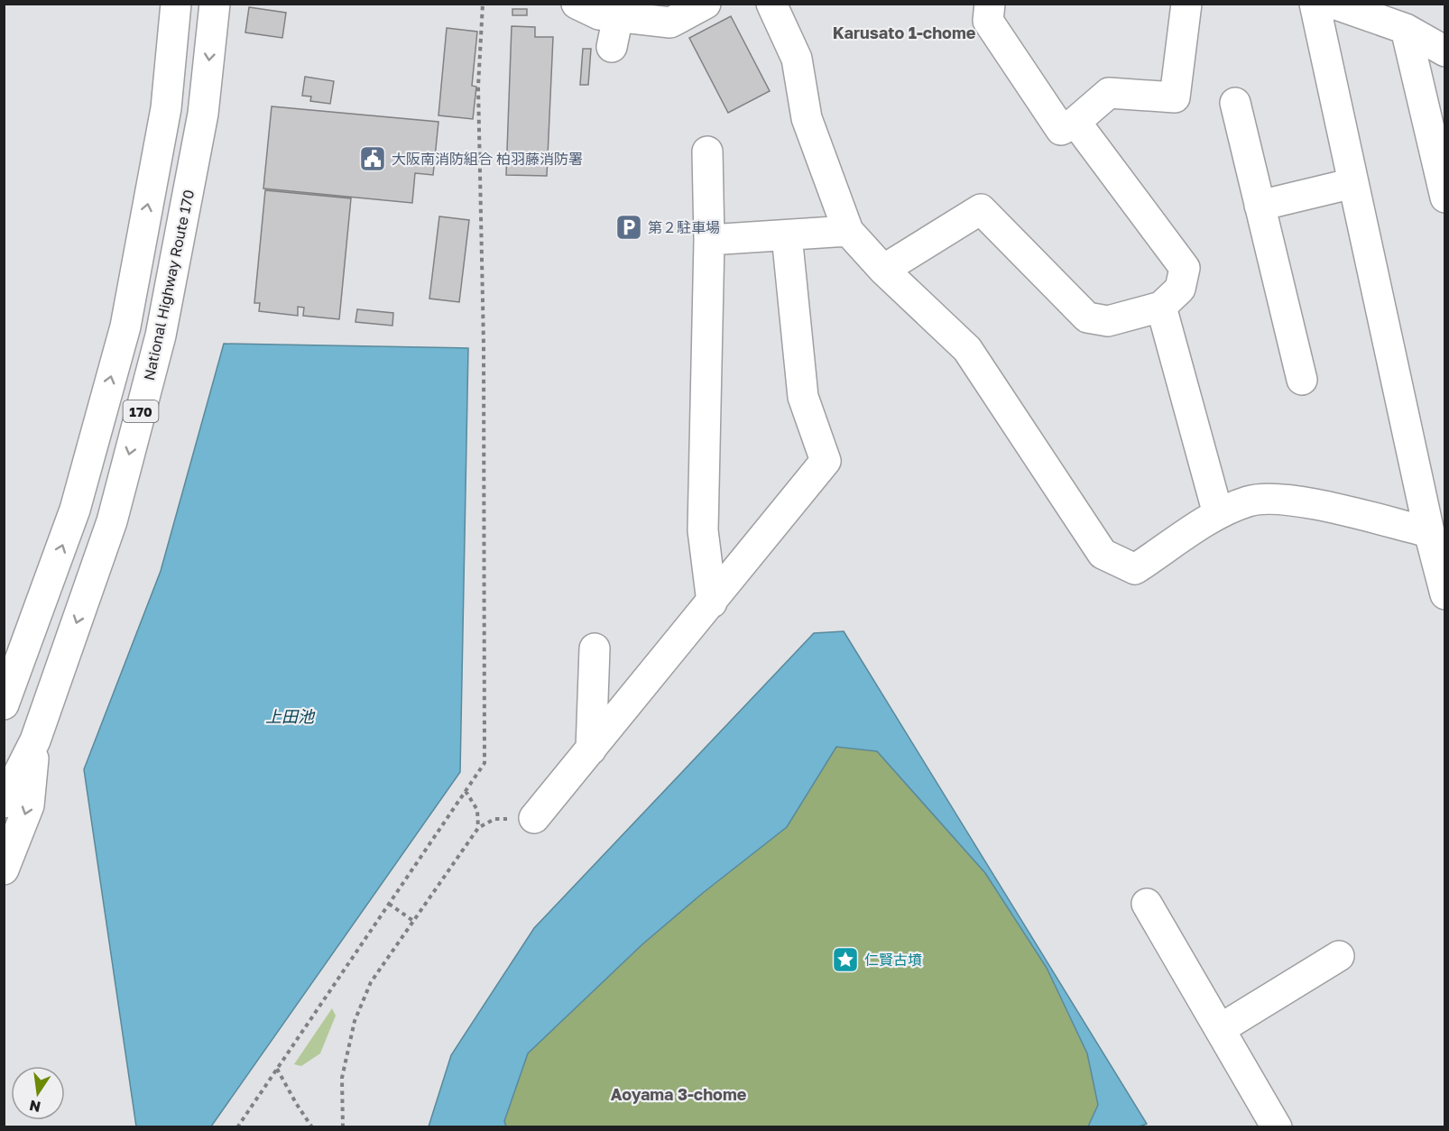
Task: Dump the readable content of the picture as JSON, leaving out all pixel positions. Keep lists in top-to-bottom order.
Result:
{
  "streets": {
    "main road": ["National Highway Route 170", "170"]
  },
  "districts": ["Karusato 1-chome", "Aoyama 3-chome"],
  "water": ["上田池"],
  "places": {
    "public building": ["大阪南消防組合 柏羽藤消防署"],
    "parking": ["第２駐車場"],
    "place": ["仁賢古墳"]
  },
  "north": "bottom"
}
